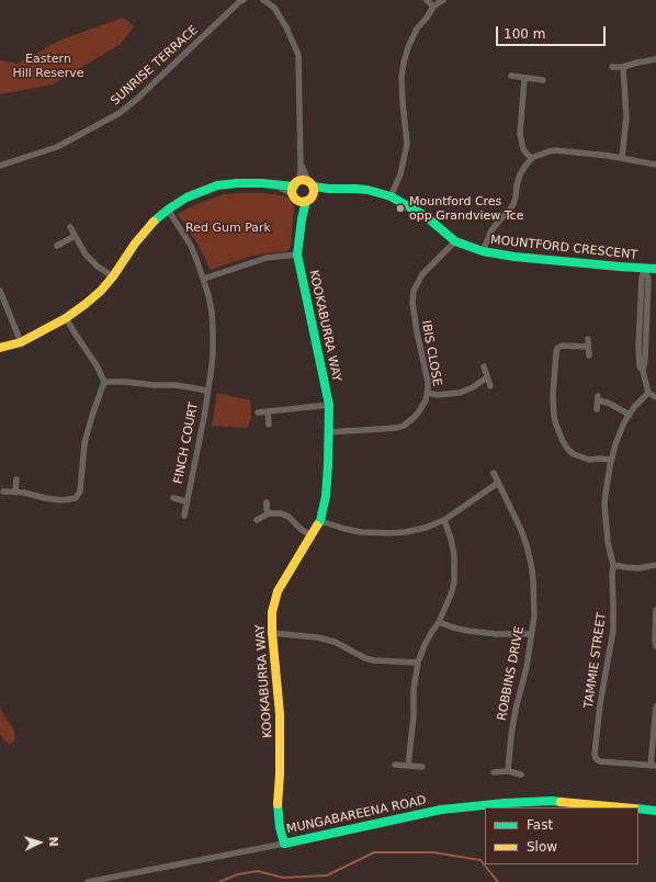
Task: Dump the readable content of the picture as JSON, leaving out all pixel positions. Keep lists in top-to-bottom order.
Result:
{
  "streets": {
    "street": [
      "SUNRISE TERRACE",
      "MOUNTFORD CRESCENT",
      "KOOKABURRA WAY",
      "IBIS CLOSE",
      "FINCH COURT",
      "TAMMIE STREET",
      "ROBBINS DRIVE",
      "MUNGABAREENA ROAD"
    ]
  },
  "crossings": [
    ["MOUNTFORD CRESCENT", "KOOKABURRA WAY"],
    ["MOUNTFORD CRESCENT", "IBIS CLOSE"],
    ["MOUNTFORD CRESCENT", "FINCH COURT"],
    ["KOOKABURRA WAY", "IBIS CLOSE"],
    ["KOOKABURRA WAY", "MUNGABAREENA ROAD"]
  ],
  "parks": ["Eastern Hill Reserve", "Red Gum Park"],
  "places": ["Mountford Cres opp Grandview Tce"],
  "legend": ["Fast", "Slow"],
  "scale_bar": "100 m",
  "north": "right"
}
